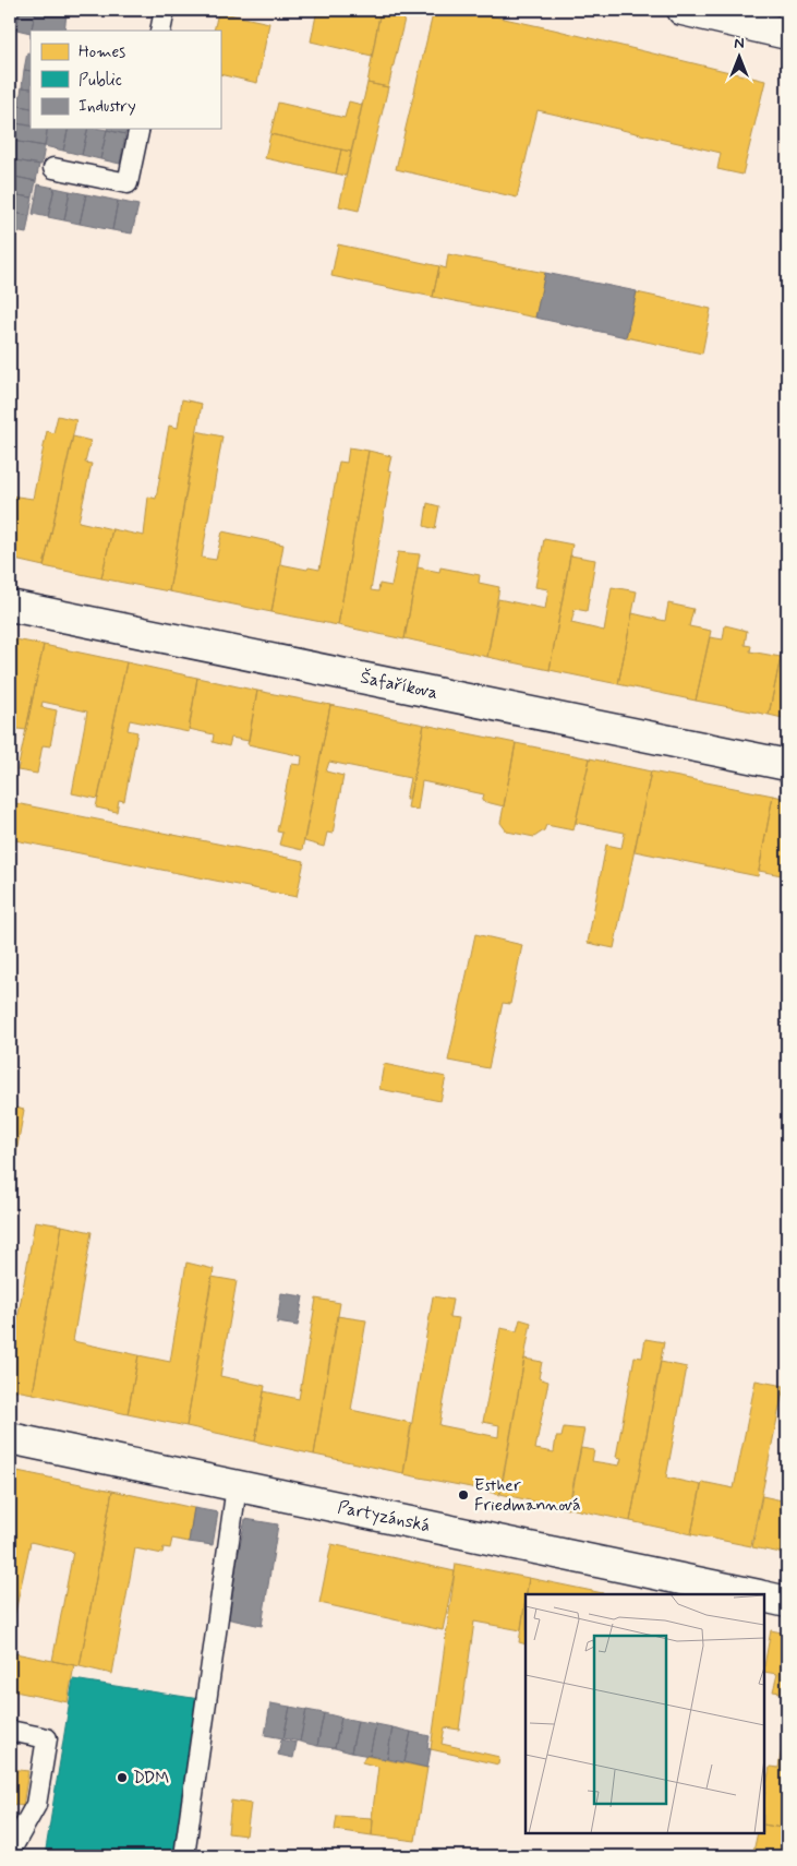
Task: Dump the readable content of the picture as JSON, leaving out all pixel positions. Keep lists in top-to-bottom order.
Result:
{
  "streets": {
    "street": ["Šafaříkova", "Partyzánská"]
  },
  "places": ["Esther Friedmannová", "DDM"],
  "legend": ["Homes", "Public", "Industry"],
  "north": "top"
}
